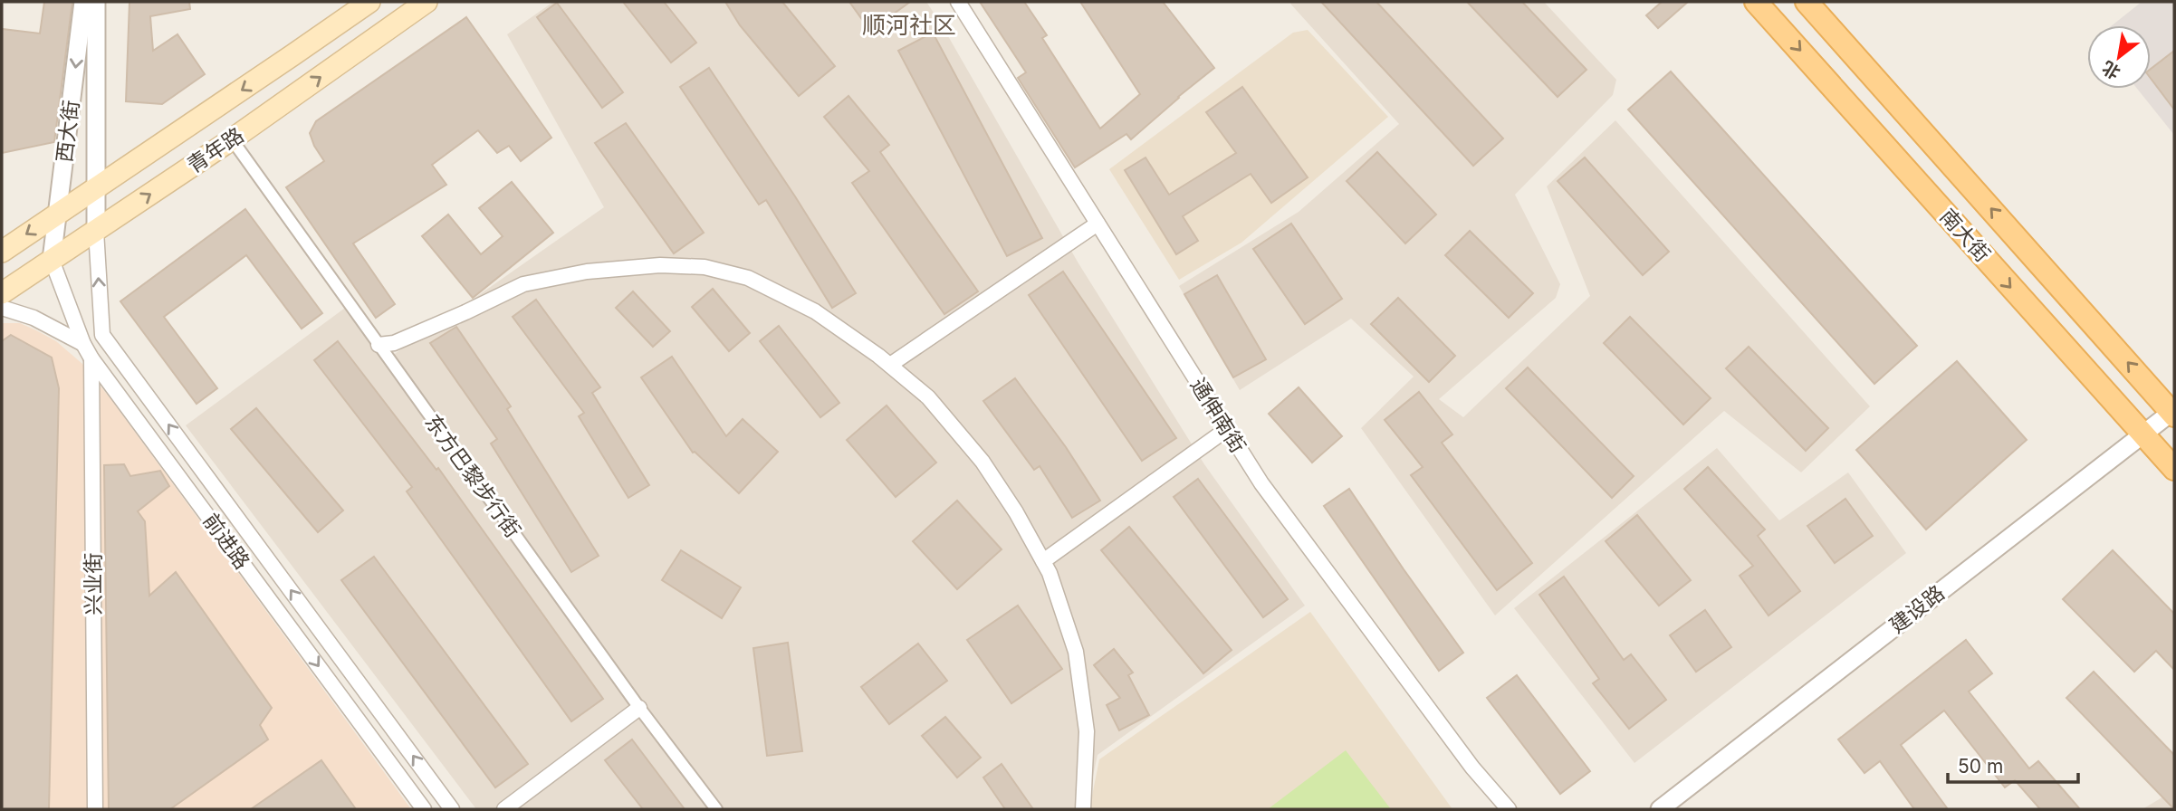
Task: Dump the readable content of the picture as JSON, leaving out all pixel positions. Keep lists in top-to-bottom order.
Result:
{
  "streets": {
    "main road": ["青年路", "南大街"],
    "street": [
      "西大街",
      "通伸南街",
      "东方巴黎步行街",
      "前进路",
      "兴业街",
      "建设路"
    ]
  },
  "crossings": [
    ["西大街", "青年路"],
    ["西大街", "前进路"],
    ["青年路", "东方巴黎步行街"],
    ["青年路", "前进路"],
    ["南大街", "建设路"],
    ["前进路", "兴业街"]
  ],
  "districts": ["顺河社区"],
  "scale_bar": "50 m",
  "north": "bottom left"
}
